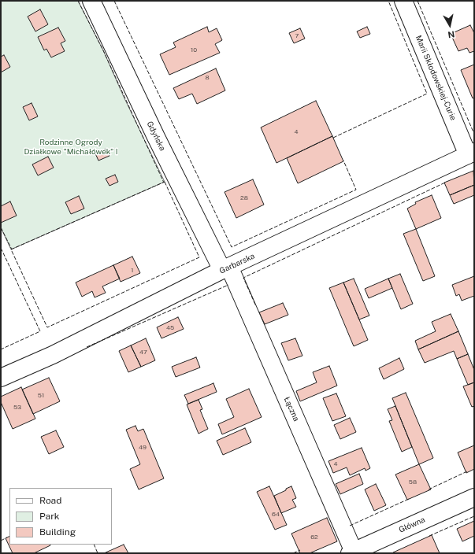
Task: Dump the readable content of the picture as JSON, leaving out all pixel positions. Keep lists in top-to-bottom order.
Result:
{
  "streets": {
    "street": [
      "Marii Skłodowskiej-Curie",
      "Gdyńska",
      "Garbarska",
      "Łączna",
      "Główna"
    ]
  },
  "crossings": [
    ["Marii Skłodowskiej-Curie", "Garbarska"],
    ["Gdyńska", "Garbarska"],
    ["Gdyńska", "Łączna"],
    ["Garbarska", "Łączna"],
    ["Łączna", "Główna"]
  ],
  "parks": ["Rodzinne Ogrody Działkowe \"Michałówek\" I"],
  "house_numbers": [
    "7",
    "10",
    "8",
    "4",
    "28",
    "1",
    "45",
    "47",
    "51",
    "53",
    "49",
    "4",
    "58",
    "64",
    "62"
  ],
  "legend": ["Road", "Park", "Building"],
  "north": "bottom"
}
